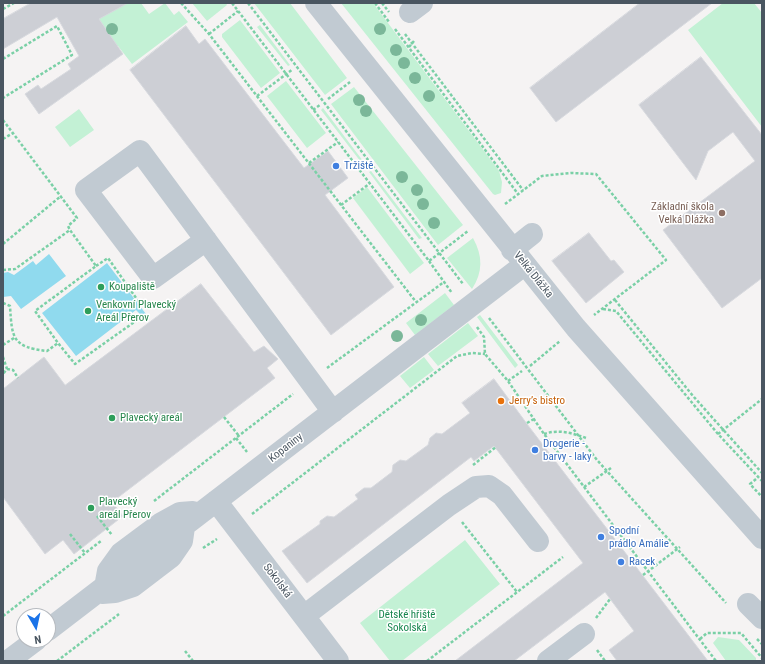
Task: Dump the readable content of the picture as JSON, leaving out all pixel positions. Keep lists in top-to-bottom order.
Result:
{
  "streets": {
    "street": ["Velká Dlážka", "Kopaniny", "Sokolská"]
  },
  "crossings": [
    ["Velká Dlážka", "Kopaniny"],
    ["Kopaniny", "Sokolská"]
  ],
  "parks": ["Dětské hřiště Sokolská"],
  "places": [
    "Tržiště",
    "Základní škola Velká Dlážka",
    "Koupaliště",
    "Venkovní Plavecký Areál Přerov",
    "Jerry’s bistro",
    "Plavecký areál",
    "Drogerie - barvy - laky",
    "Plavecký areál Přerov",
    "Spodní prádlo Amálie",
    "Racek"
  ],
  "north": "bottom"
}
